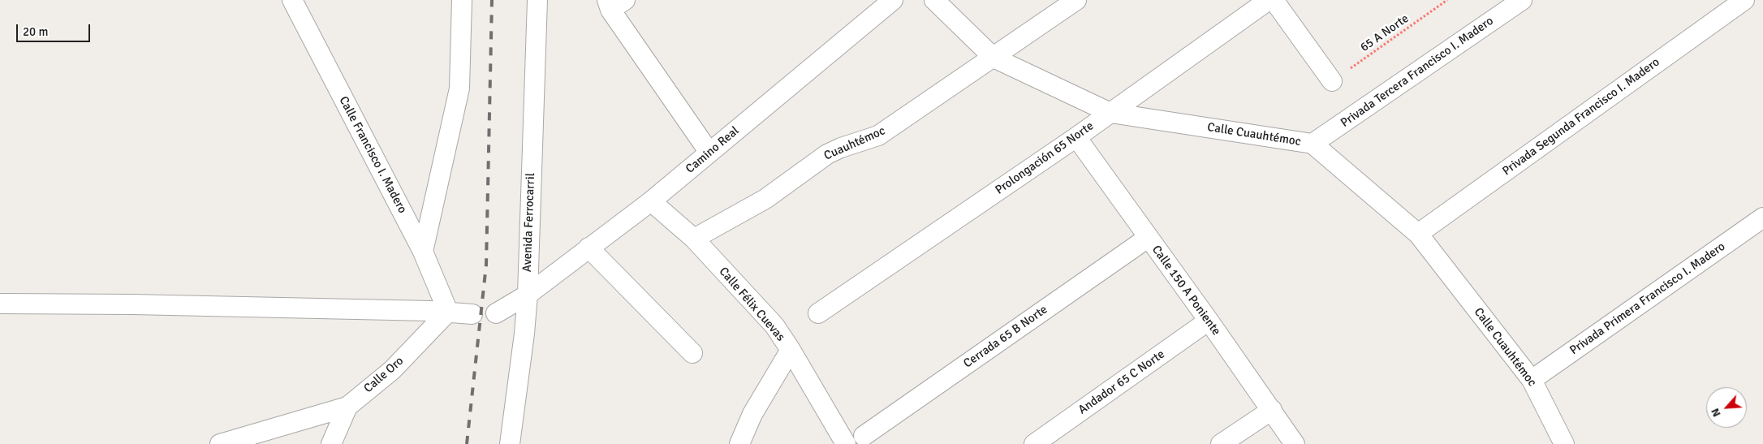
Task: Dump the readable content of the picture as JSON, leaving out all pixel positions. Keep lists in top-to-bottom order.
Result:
{
  "streets": {
    "street": [
      "Privada Tercera Francisco I. Madero",
      "Privada Segunda Francisco I. Madero",
      "Calle Cuauhtémoc",
      "Cuauhtémoc",
      "Camino Real",
      "Calle Francisco I. Madero",
      "Prolongación 65 Norte",
      "Avenida Ferrocarril",
      "Calle 150 A Poniente",
      "Privada Primera Francisco I. Madero",
      "Calle Félix Cuevas",
      "Cerrada 65 B Norte",
      "Calle Oro",
      "Andador 65 C Norte"
    ],
    "path": ["65 A Norte"]
  },
  "crossings": [
    ["Privada Tercera Francisco I. Madero", "Calle Cuauhtémoc"],
    ["Privada Segunda Francisco I. Madero", "Calle Cuauhtémoc"],
    ["Calle Cuauhtémoc", "Cuauhtémoc"],
    ["Calle Cuauhtémoc", "Prolongación 65 Norte"],
    ["Calle Cuauhtémoc", "Privada Primera Francisco I. Madero"],
    ["Cuauhtémoc", "Calle Félix Cuevas"],
    ["Camino Real", "Avenida Ferrocarril"],
    ["Camino Real", "Calle Félix Cuevas"],
    ["Calle Francisco I. Madero", "Calle Oro"],
    ["Prolongación 65 Norte", "Calle 150 A Poniente"],
    ["Calle 150 A Poniente", "Cerrada 65 B Norte"],
    ["Calle 150 A Poniente", "Andador 65 C Norte"]
  ],
  "scale_bar": "20 m",
  "north": "bottom left"
}
